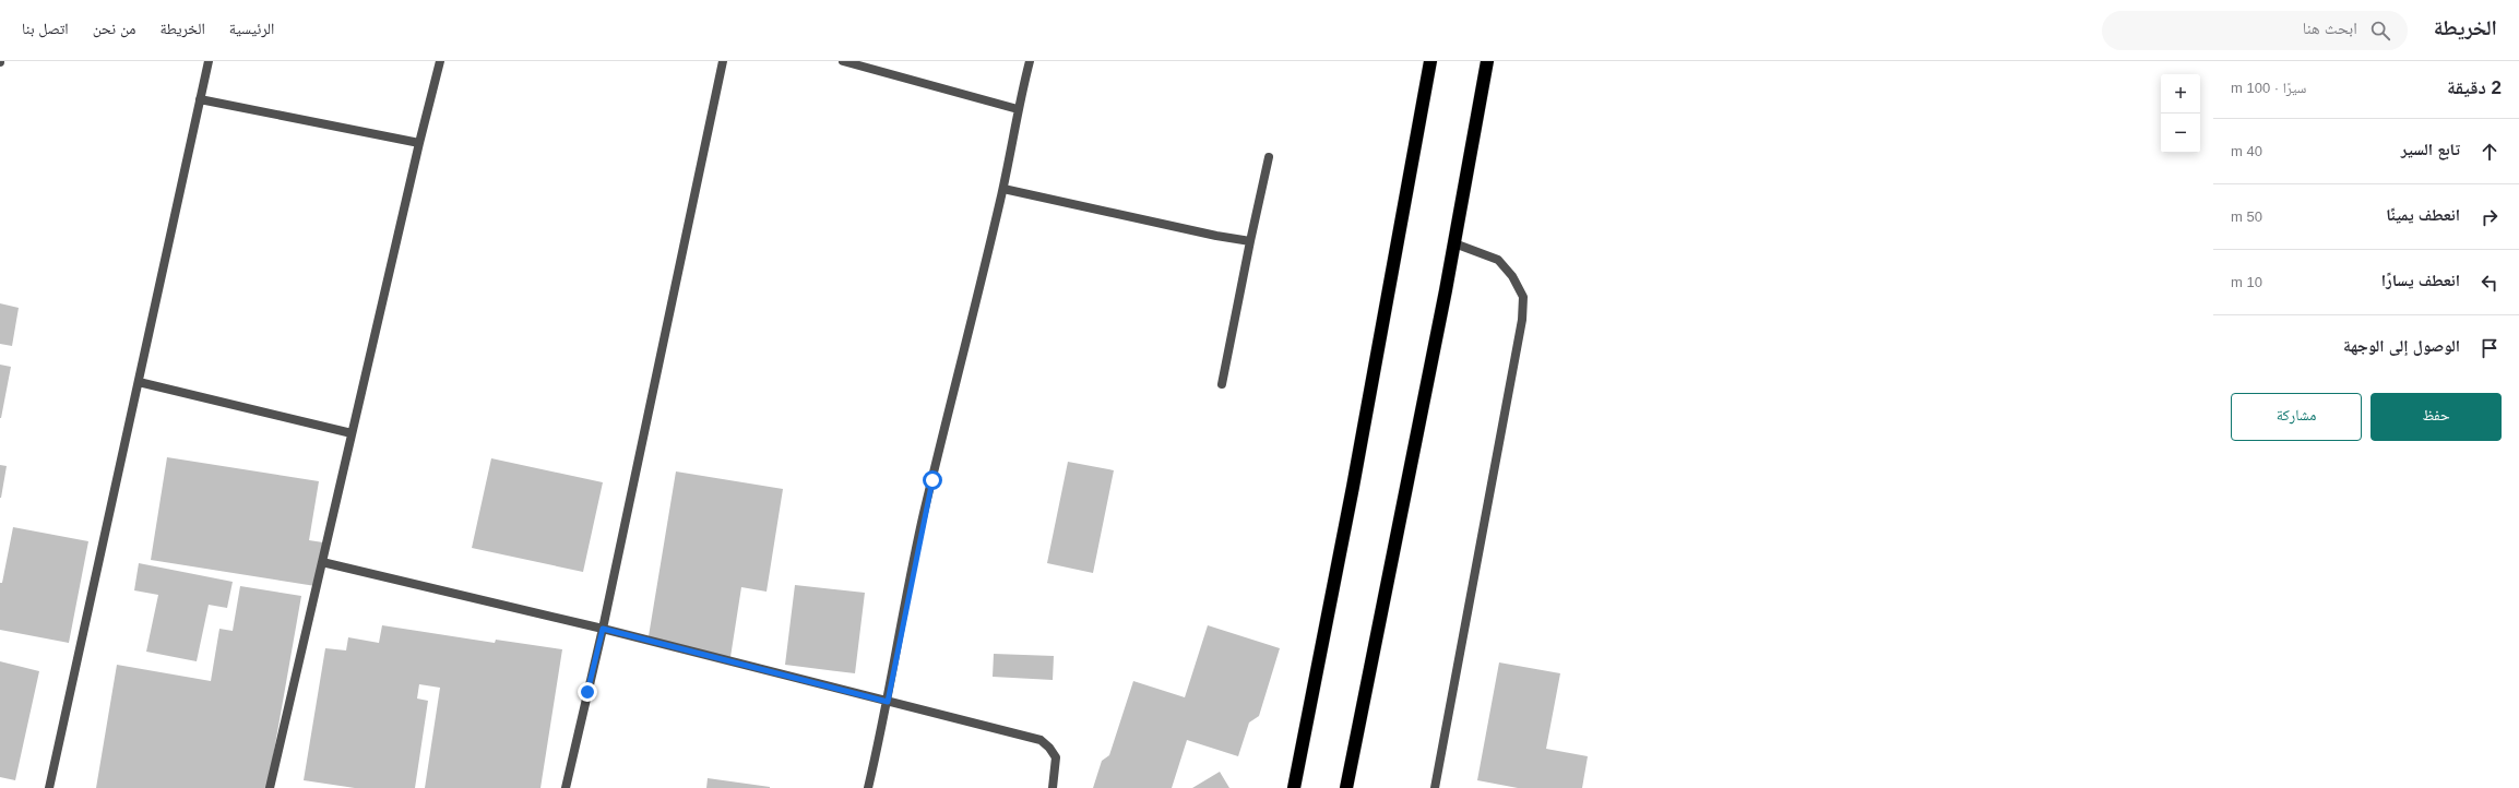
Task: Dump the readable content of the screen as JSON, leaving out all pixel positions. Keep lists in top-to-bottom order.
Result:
{
  "page": {
    "header": "الخريطة",
    "search": "ابحث هنا",
    "nav": [
      "الرئيسية",
      "الخريطة",
      "من نحن",
      "اتصل بنا"
    ],
    "heading": ["2 دقيقة", "سيرًا · 100 m"],
    "map_buttons": ["+", "−"],
    "list": [
      ["تابع السير", "40 m"],
      ["انعطف يمينًا", "50 m"],
      ["انعطف يسارًا", "10 m"],
      "الوصول إلى الوجهة"
    ],
    "buttons": ["حفظ", "مشاركة"]
  }
}
